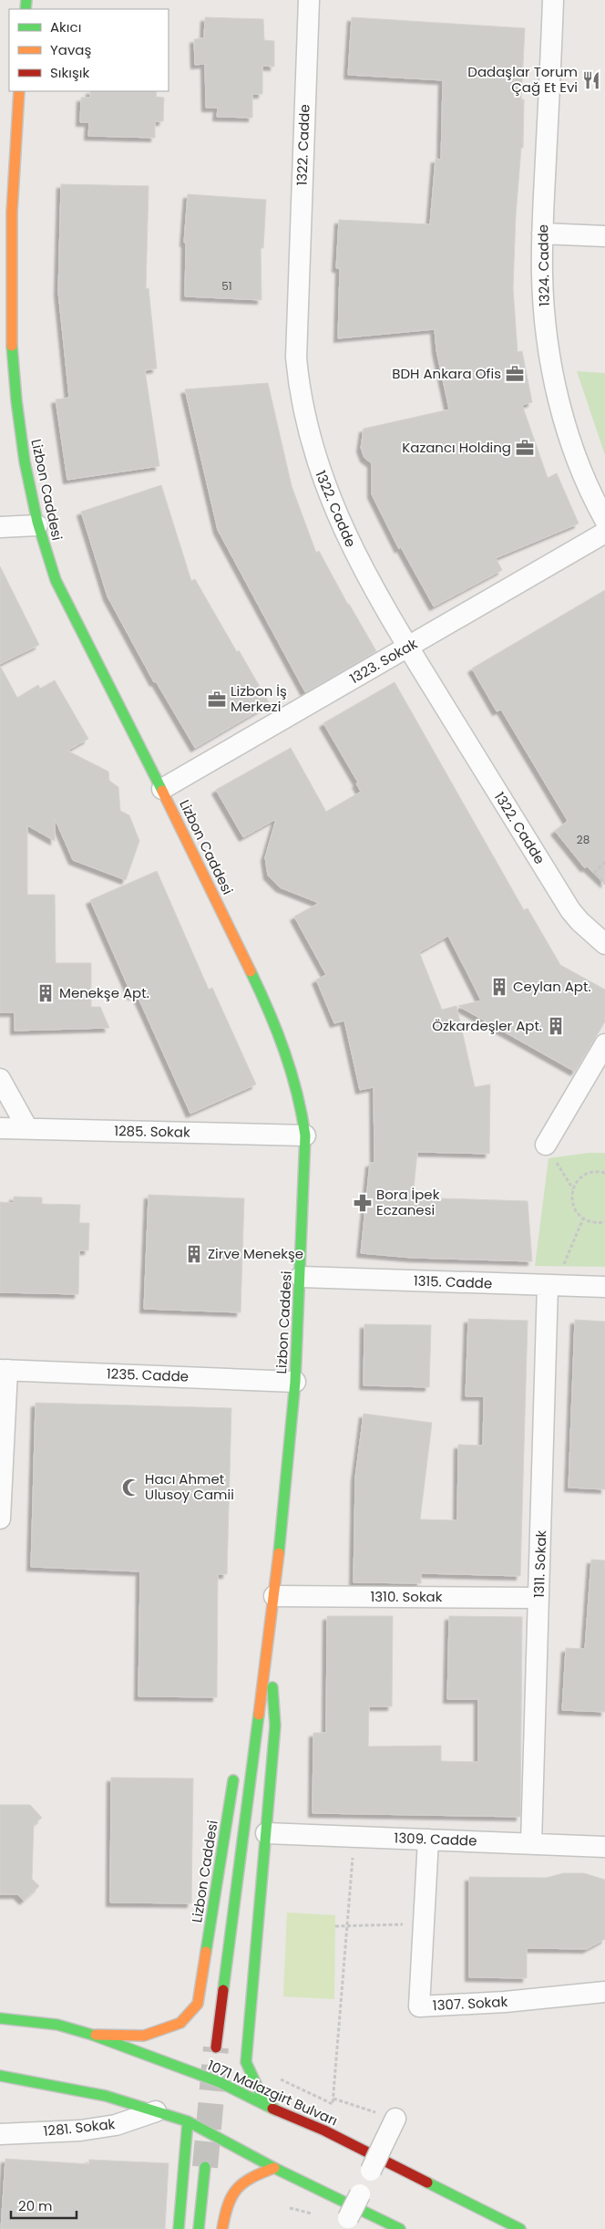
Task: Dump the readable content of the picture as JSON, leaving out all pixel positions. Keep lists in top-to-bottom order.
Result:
{
  "streets": {
    "main road": ["Lizbon Caddesi", "1071 Malazgirt Bulvarı"],
    "street": [
      "1322. Cadde",
      "1324. Cadde",
      "1323. Sokak",
      "1285. Sokak",
      "1315. Cadde",
      "1235. Cadde",
      "1311. Sokak",
      "1310. Sokak",
      "1309. Cadde",
      "1307. Sokak",
      "1281. Sokak"
    ]
  },
  "crossings": [
    ["1322. Cadde", "1323. Sokak"],
    ["Lizbon Caddesi", "1323. Sokak"],
    ["Lizbon Caddesi", "1285. Sokak"],
    ["Lizbon Caddesi", "1315. Cadde"],
    ["Lizbon Caddesi", "1235. Cadde"],
    ["Lizbon Caddesi", "1310. Sokak"],
    ["Lizbon Caddesi", "1309. Cadde"],
    ["Lizbon Caddesi", "1071 Malazgirt Bulvarı"],
    ["1315. Cadde", "1311. Sokak"],
    ["1311. Sokak", "1310. Sokak"],
    ["1311. Sokak", "1309. Cadde"],
    ["1309. Cadde", "1307. Sokak"]
  ],
  "places": {
    "restaurant": ["Dadaşlar Torum Çağ Et Evi"],
    "office": ["BDH Ankara Ofis", "Kazancı Holding", "Lizbon İş Merkezi"],
    "building": [
      "Ceylan Apt.",
      "Menekşe Apt.",
      "Özkardeşler Apt.",
      "Zirve Menekşe"
    ],
    "pharmacy": ["Bora İpek Eczanesi"],
    "mosque": ["Hacı Ahmet Ulusoy Camii"]
  },
  "house_numbers": ["51", "28"],
  "legend": ["Akıcı", "Yavaş", "Sıkışık"],
  "scale_bar": "20 m"
}
